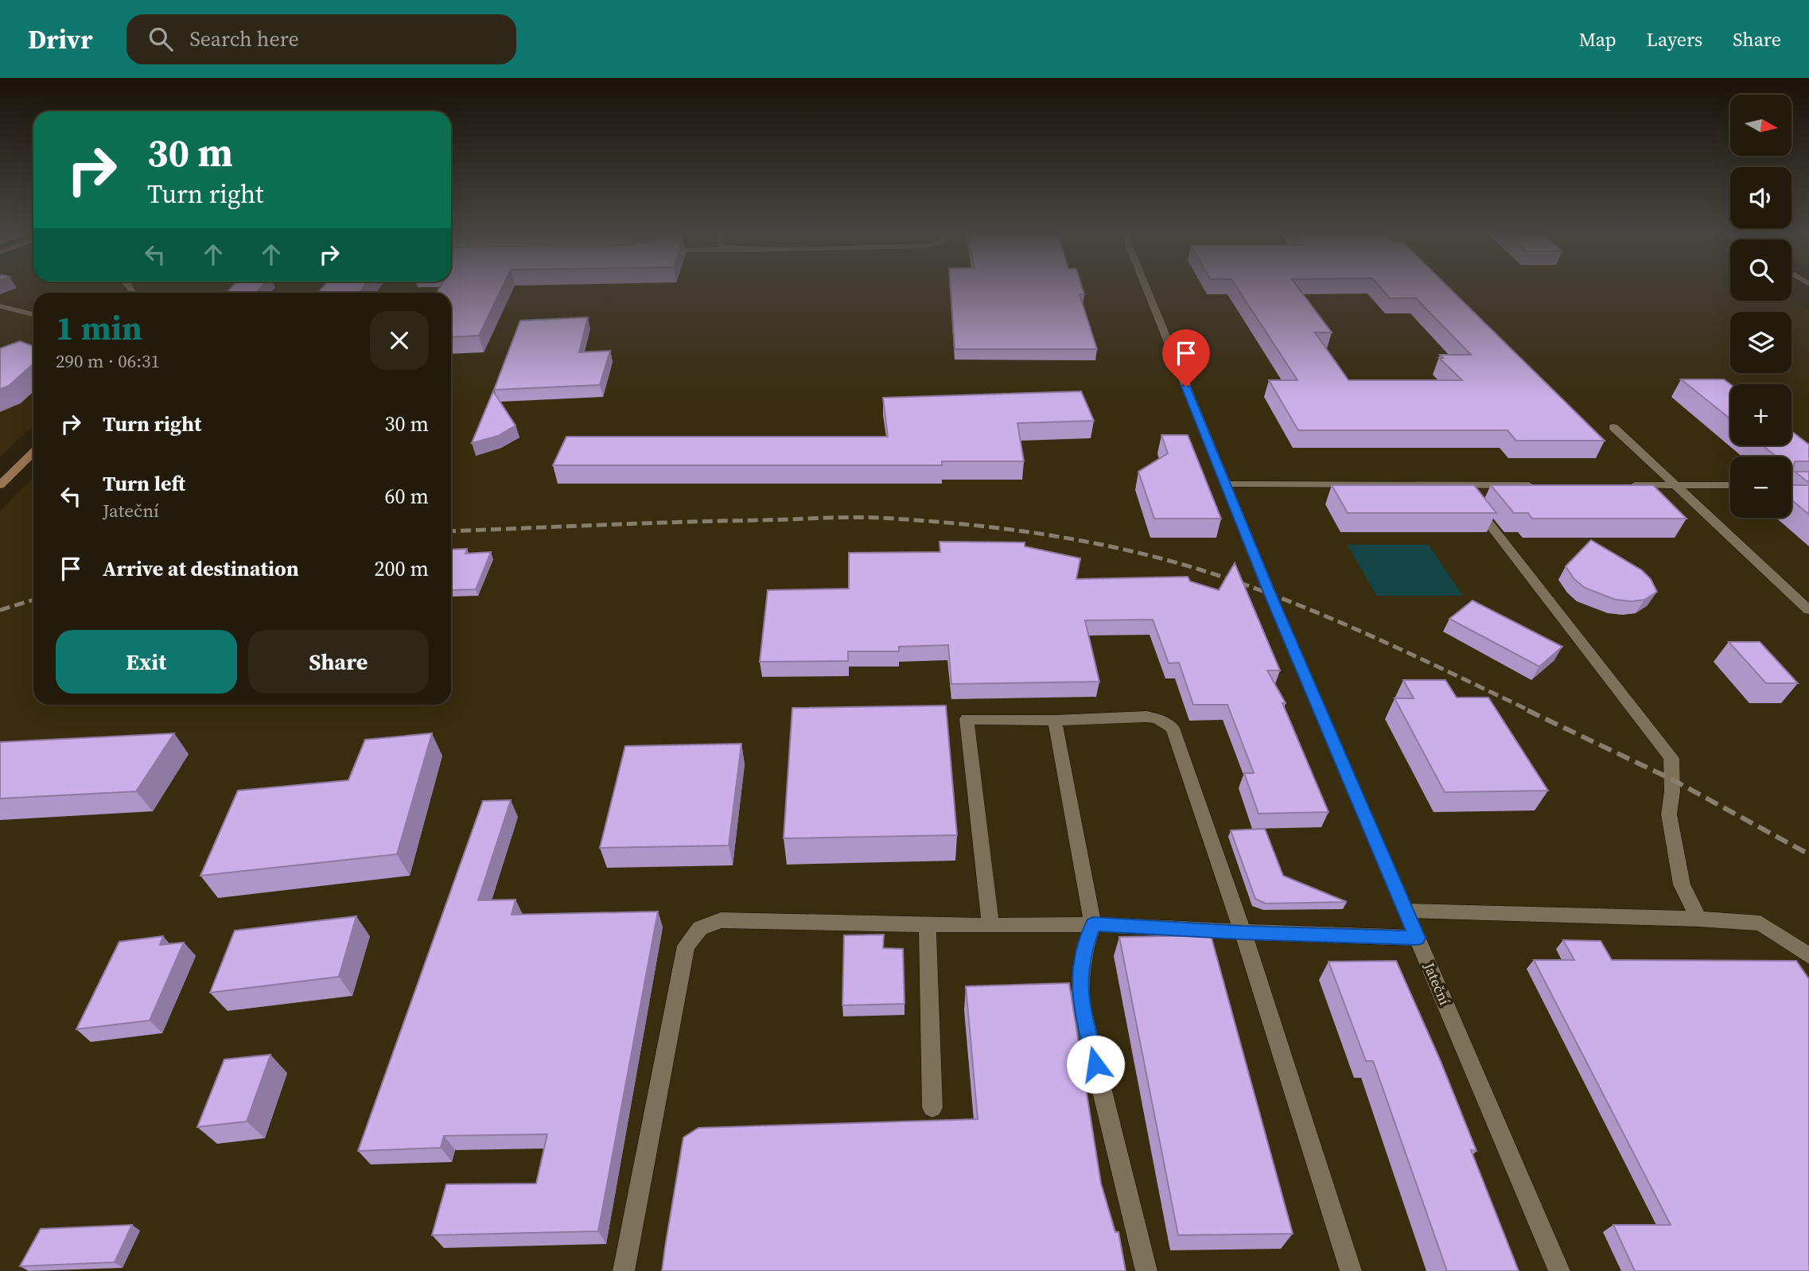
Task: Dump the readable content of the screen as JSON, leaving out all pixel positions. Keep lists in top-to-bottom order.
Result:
{
  "streets": {
    "street": ["Jateční"]
  },
  "north": "right",
  "page": {
    "header": "Drivr",
    "search": "Search here",
    "nav": ["Map", "Layers", "Share"],
    "map_buttons": ["+", "−"],
    "turn": ["30 m", "Turn right"],
    "heading": ["1 min", "290 m · 06:31"],
    "list": [
      {
        "name": "Turn right",
        "value": "30 m"
      },
      {
        "name": "Turn left",
        "note": "Jateční",
        "value": "60 m"
      },
      {
        "name": "Arrive at destination",
        "value": "200 m"
      }
    ],
    "buttons": ["Exit", "Share"]
  }
}
